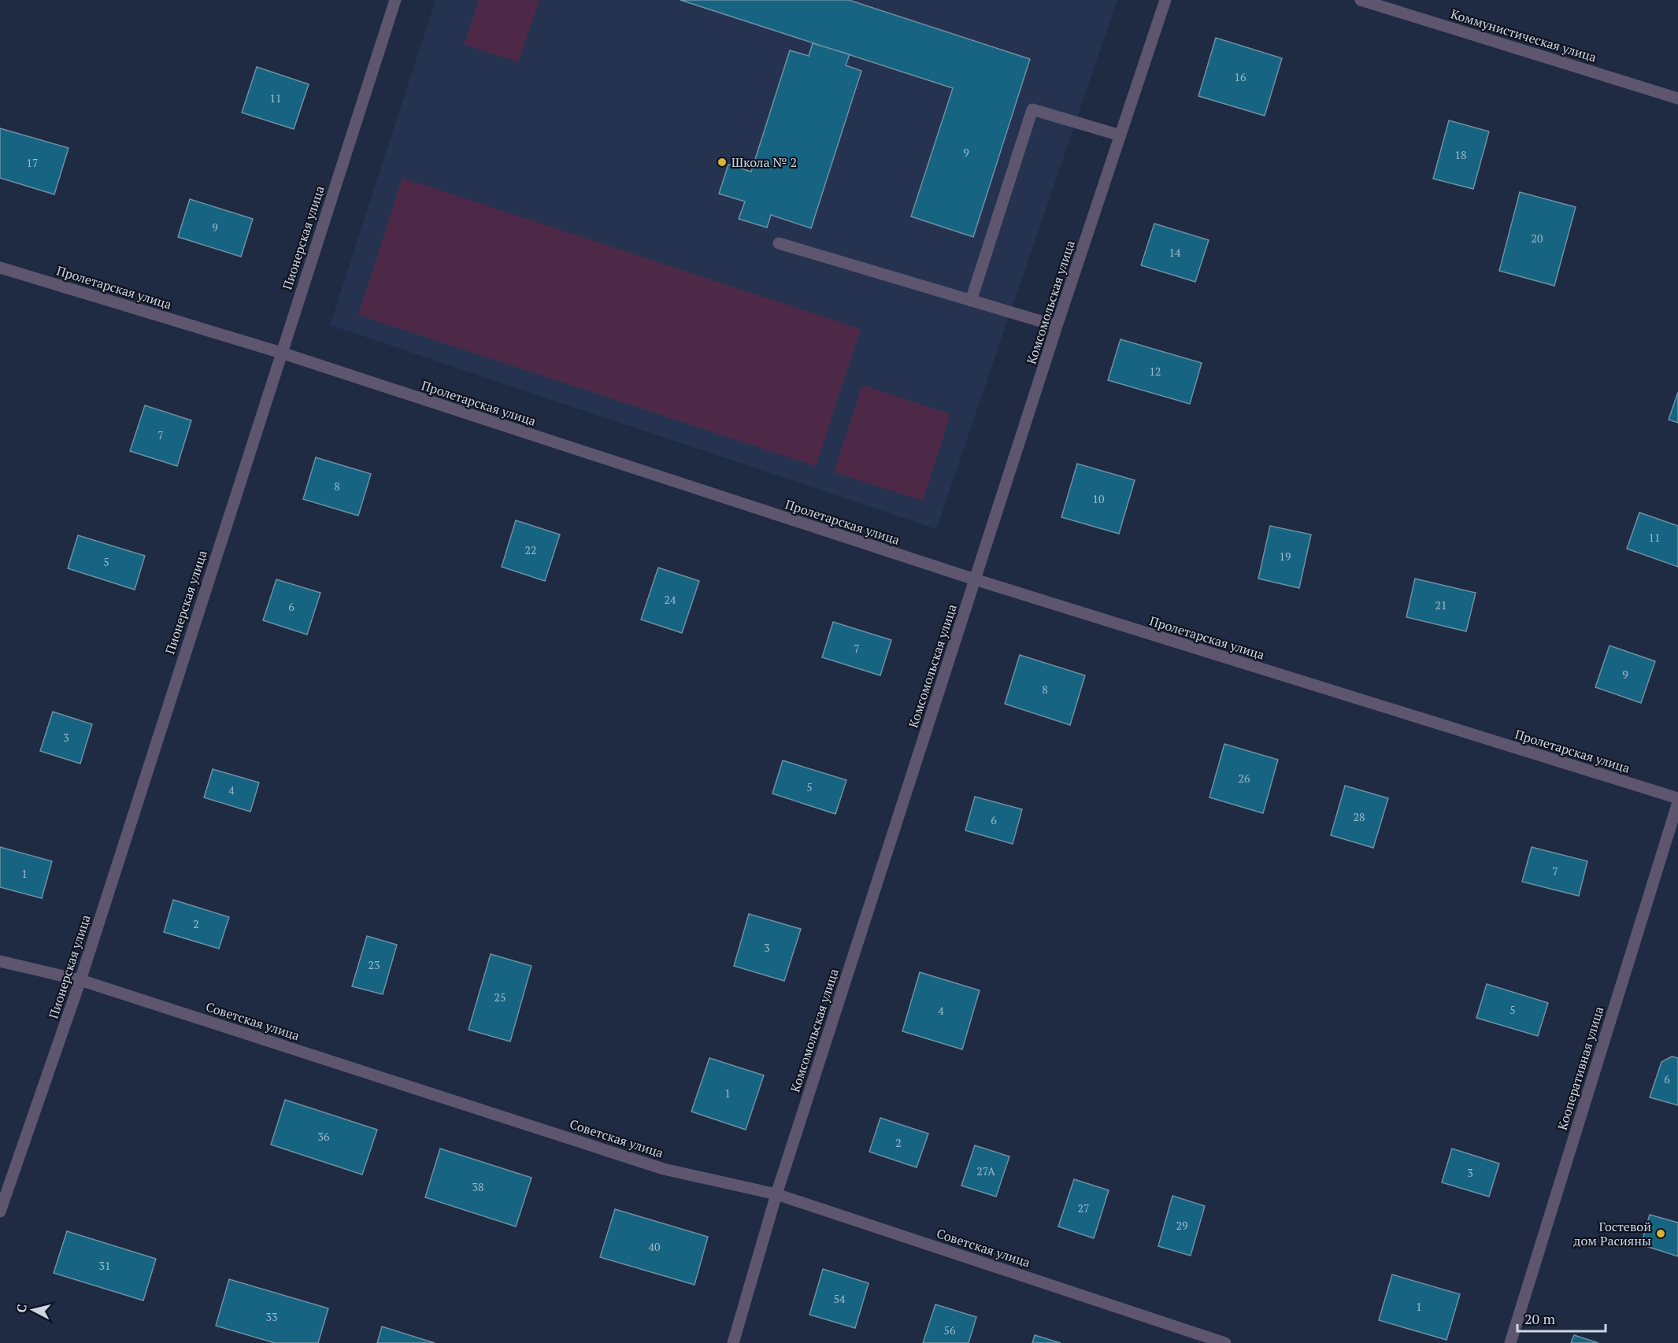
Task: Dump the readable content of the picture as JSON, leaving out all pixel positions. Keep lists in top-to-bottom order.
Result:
{
  "streets": {
    "street": [
      "Коммунистическая улица",
      "Пионерская улица",
      "Пролетарская улица",
      "Комсомольская улица",
      "Советская улица",
      "Кооперативная улица"
    ]
  },
  "crossings": [
    ["Пионерская улица", "Пролетарская улица"],
    ["Пионерская улица", "Советская улица"],
    ["Пролетарская улица", "Комсомольская улица"],
    ["Пролетарская улица", "Кооперативная улица"],
    ["Комсомольская улица", "Советская улица"]
  ],
  "places": ["Школа № 2", "Гостевой дом Расияны"],
  "house_numbers": [
    "16",
    "11",
    "9",
    "18",
    "17",
    "9",
    "20",
    "14",
    "12",
    "7",
    "8",
    "10",
    "11",
    "22",
    "19",
    "5",
    "24",
    "21",
    "6",
    "7",
    "9",
    "8",
    "3",
    "26",
    "5",
    "4",
    "28",
    "6",
    "7",
    "1",
    "2",
    "3",
    "23",
    "25",
    "5",
    "4",
    "6",
    "1",
    "36",
    "2",
    "27А",
    "3",
    "38",
    "27",
    "29",
    "40",
    "31",
    "54",
    "1",
    "33",
    "56"
  ],
  "scale_bar": "20 m",
  "north": "left"
}
